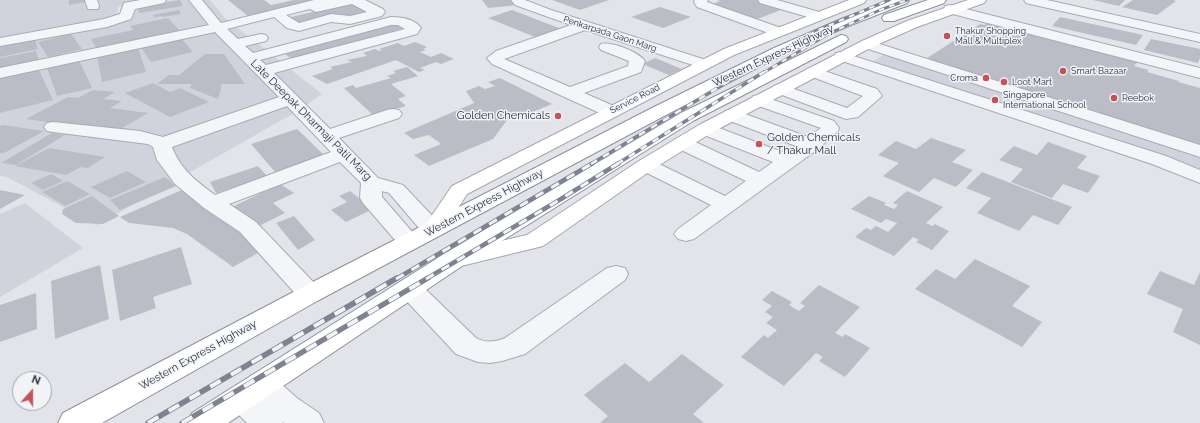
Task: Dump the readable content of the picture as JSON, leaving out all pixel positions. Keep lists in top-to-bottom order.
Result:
{
  "streets": {
    "main road": ["Western Express Highway", "Service Road"],
    "street": ["Penkarpada Gaon Marg", "Late Deepak Dharmaji Patil Marg"]
  },
  "crossings": [
    ["Penkarpada Gaon Marg", "Service Road"],
    ["Western Express Highway", "Service Road"],
    ["Western Express Highway", "Late Deepak Dharmaji Patil Marg"],
    ["Service Road", "Late Deepak Dharmaji Patil Marg"]
  ],
  "places": [
    "Thakur Shopping Mall & Multiplex",
    "Smart Bazaar",
    "Croma",
    "Loot Mart",
    "Reebok",
    "Singapore International School",
    "Golden Chemicals",
    "Golden Chemicals / Thakur Mall"
  ],
  "north": "top"
}
